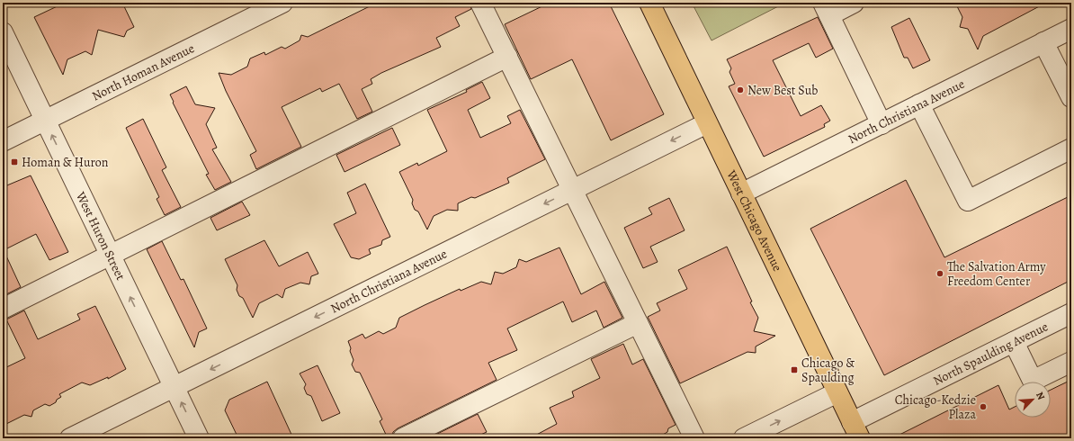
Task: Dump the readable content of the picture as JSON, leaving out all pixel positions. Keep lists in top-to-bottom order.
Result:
{
  "streets": {
    "main road": ["West Chicago Avenue"],
    "street": [
      "North Homan Avenue",
      "North Christiana Avenue",
      "West Huron Street",
      "North Spaulding Avenue"
    ]
  },
  "crossings": [
    ["North Homan Avenue", "West Huron Street"],
    ["North Christiana Avenue", "West Chicago Avenue"],
    ["North Christiana Avenue", "West Huron Street"],
    ["West Chicago Avenue", "North Spaulding Avenue"]
  ],
  "one_way": ["West Huron Street"],
  "places": {
    "other": ["New Best Sub", "The Salvation Army Freedom Center", "Chicago-Kedzie Plaza"],
    "transit": ["Homan & Huron", "Chicago & Spaulding"]
  },
  "north": "top right"
}
